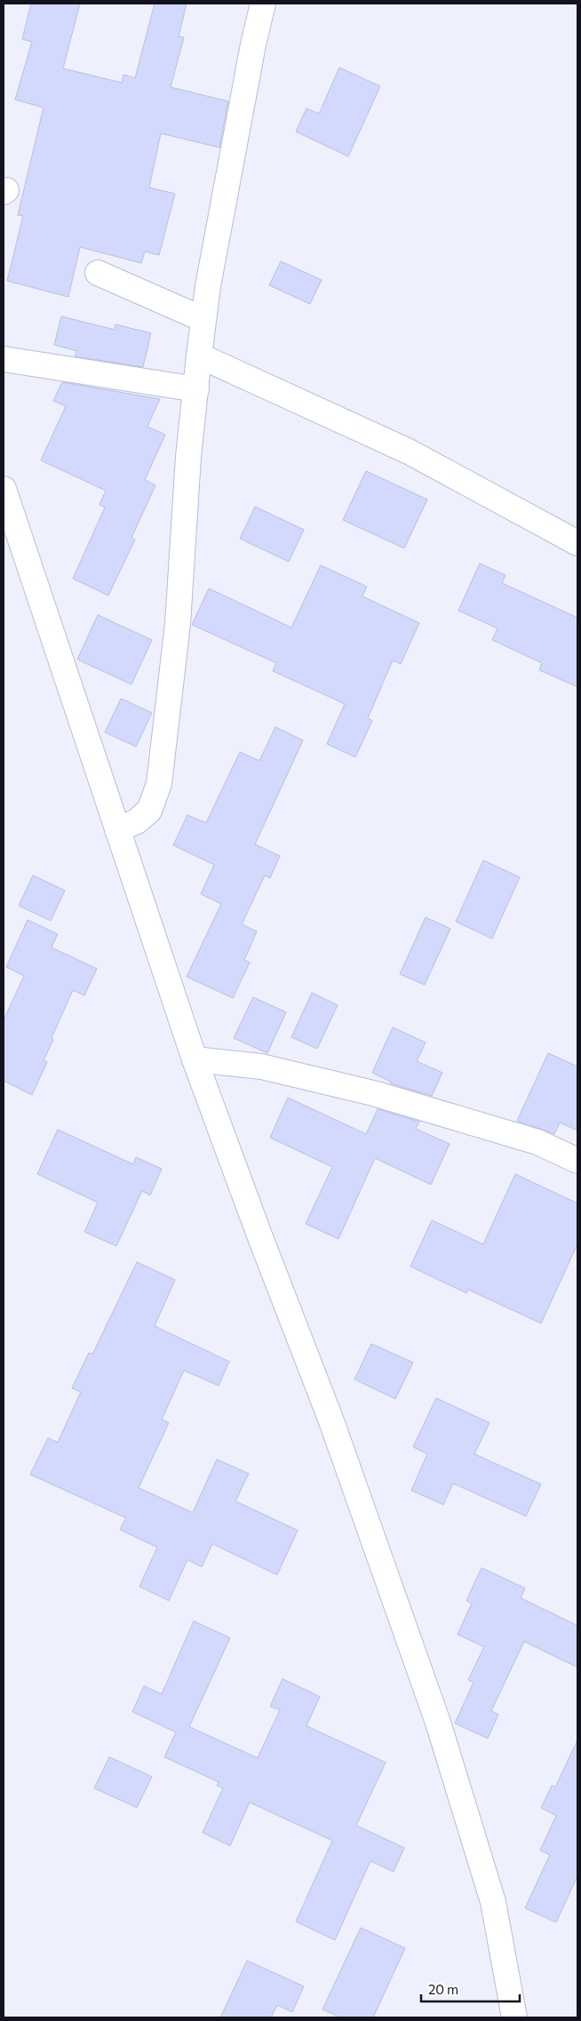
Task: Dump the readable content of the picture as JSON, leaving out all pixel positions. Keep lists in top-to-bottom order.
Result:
{
  "scale_bar": "20 m"
}
